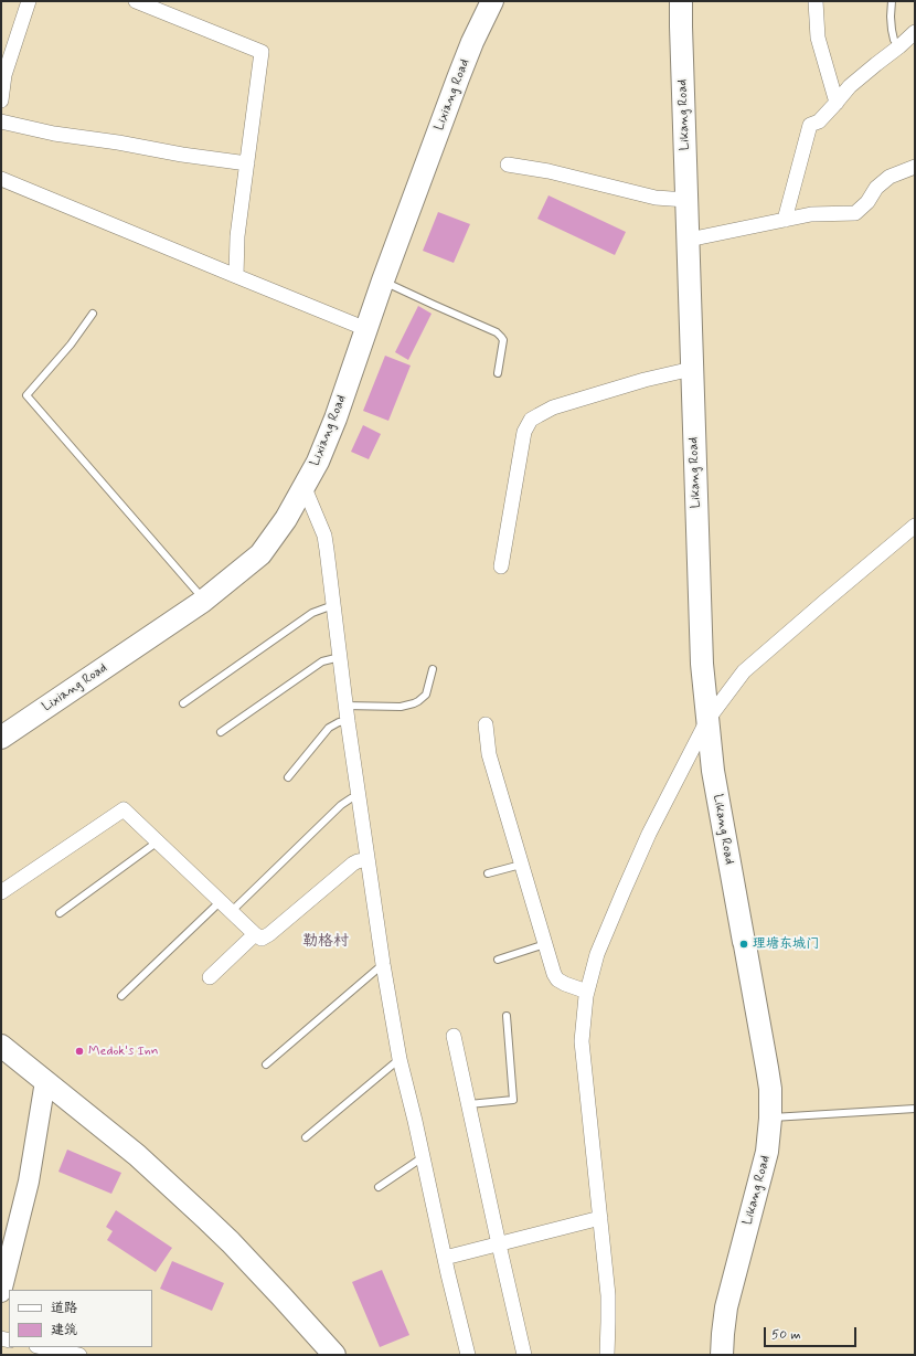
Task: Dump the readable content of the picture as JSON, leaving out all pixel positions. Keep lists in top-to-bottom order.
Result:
{
  "streets": {
    "main road": ["Lixiang Road", "Likang Road"]
  },
  "districts": ["勒格村"],
  "places": ["理塘东城门", "Medok's Inn"],
  "legend": ["道路", "建筑"],
  "scale_bar": "50 m"
}
